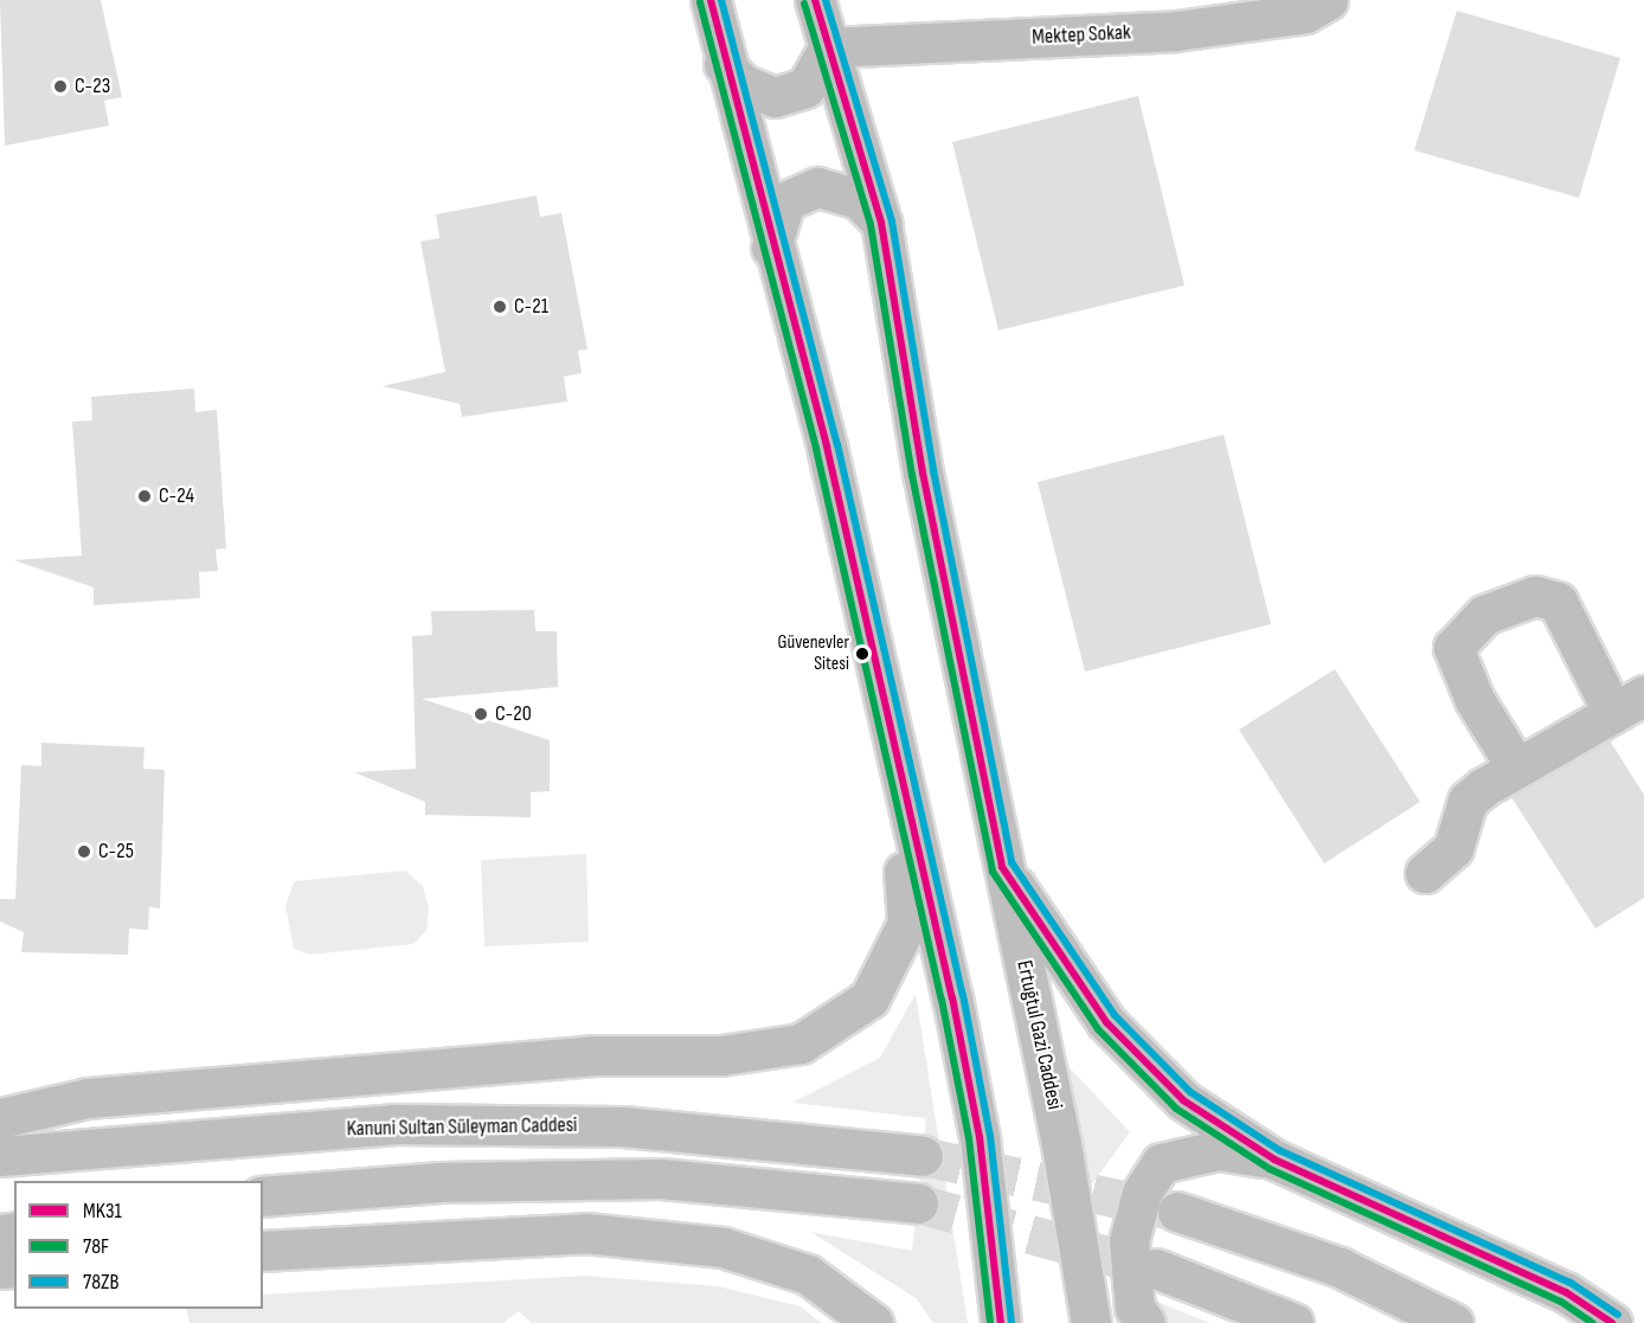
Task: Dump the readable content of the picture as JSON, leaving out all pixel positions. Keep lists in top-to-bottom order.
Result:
{
  "streets": {
    "main road": ["Mektep Sokak", "Ertuğtul Gazi Caddesi", "Kanuni Sultan Süleyman Caddesi"]
  },
  "crossings": [
    ["Mektep Sokak", "Ertuğtul Gazi Caddesi"]
  ],
  "places": [
    "C-23",
    "C-21",
    "C-24",
    "Güvenevler Sitesi",
    "C-20",
    "C-25"
  ],
  "lines": ["transit line MK31", "transit line 78ZB", "transit line 78F"],
  "legend": ["MK31", "78F", "78ZB"]
}
